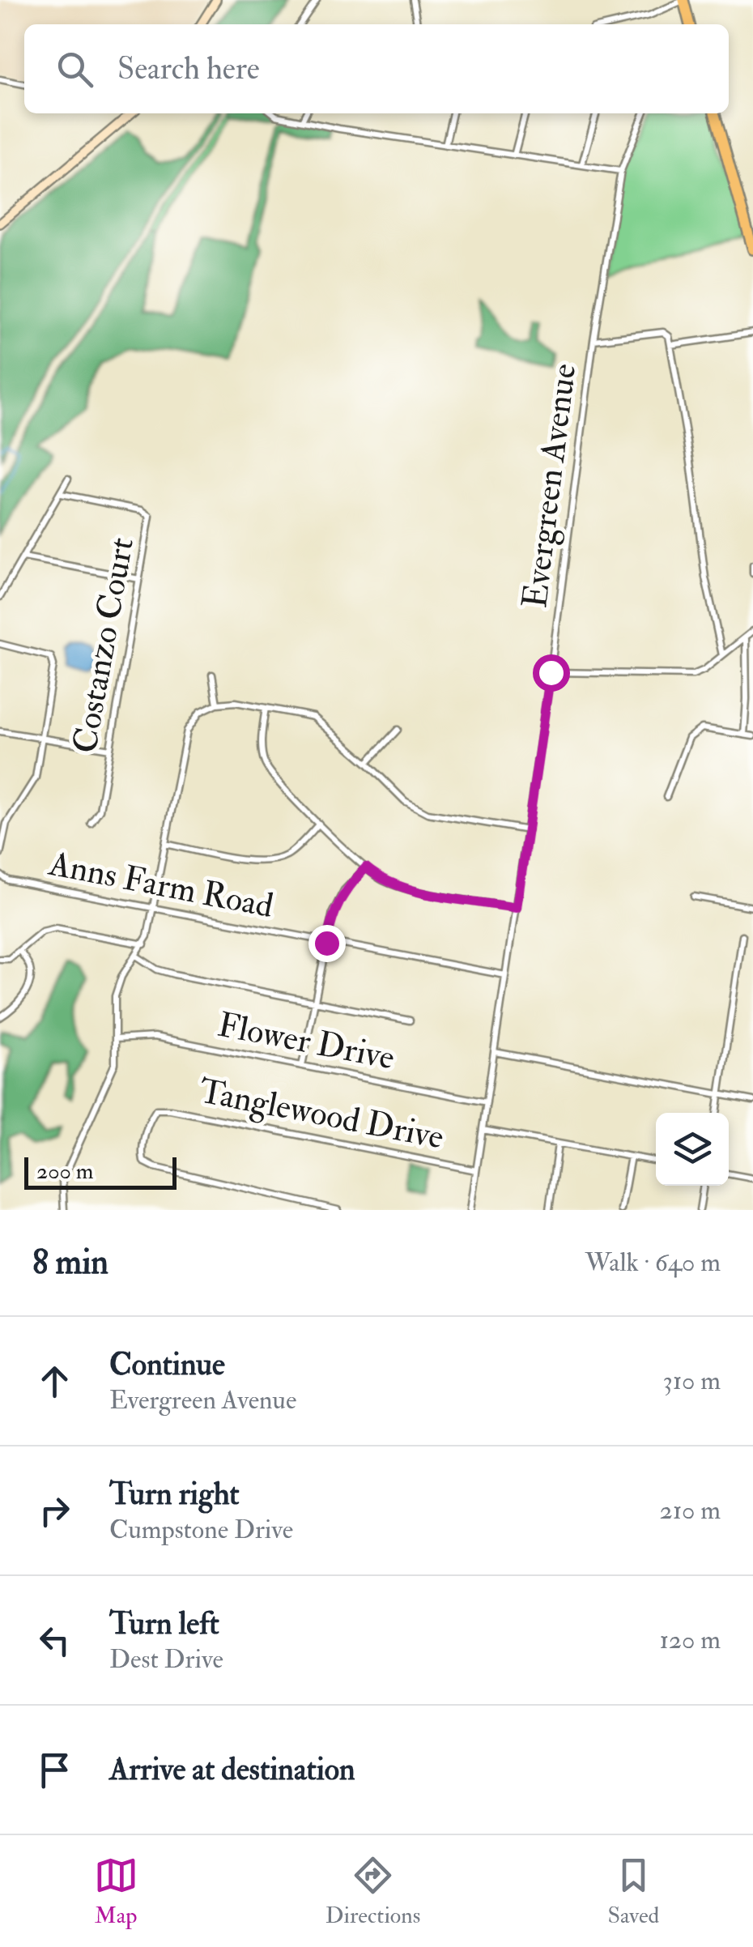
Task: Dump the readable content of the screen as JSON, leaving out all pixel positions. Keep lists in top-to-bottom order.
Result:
{
  "streets": {
    "street": [
      "Evergreen Avenue",
      "Costanzo Court",
      "Anns Farm Road",
      "Flower Drive",
      "Tanglewood Drive"
    ]
  },
  "crossings": [
    ["Evergreen Avenue", "Anns Farm Road"],
    ["Evergreen Avenue", "Flower Drive"],
    ["Evergreen Avenue", "Tanglewood Drive"]
  ],
  "scale_bar": "200 m",
  "page": {
    "search": "Search here",
    "scale": "200 m",
    "heading": ["8 min", "Walk · 640 m"],
    "list": [
      ["Continue", "Evergreen Avenue", "310 m"],
      ["Turn right", "Cumpstone Drive", "210 m"],
      ["Turn left", "Dest Drive", "120 m"],
      "Arrive at destination"
    ],
    "nav": ["Map", "Directions", "Saved"]
  }
}
